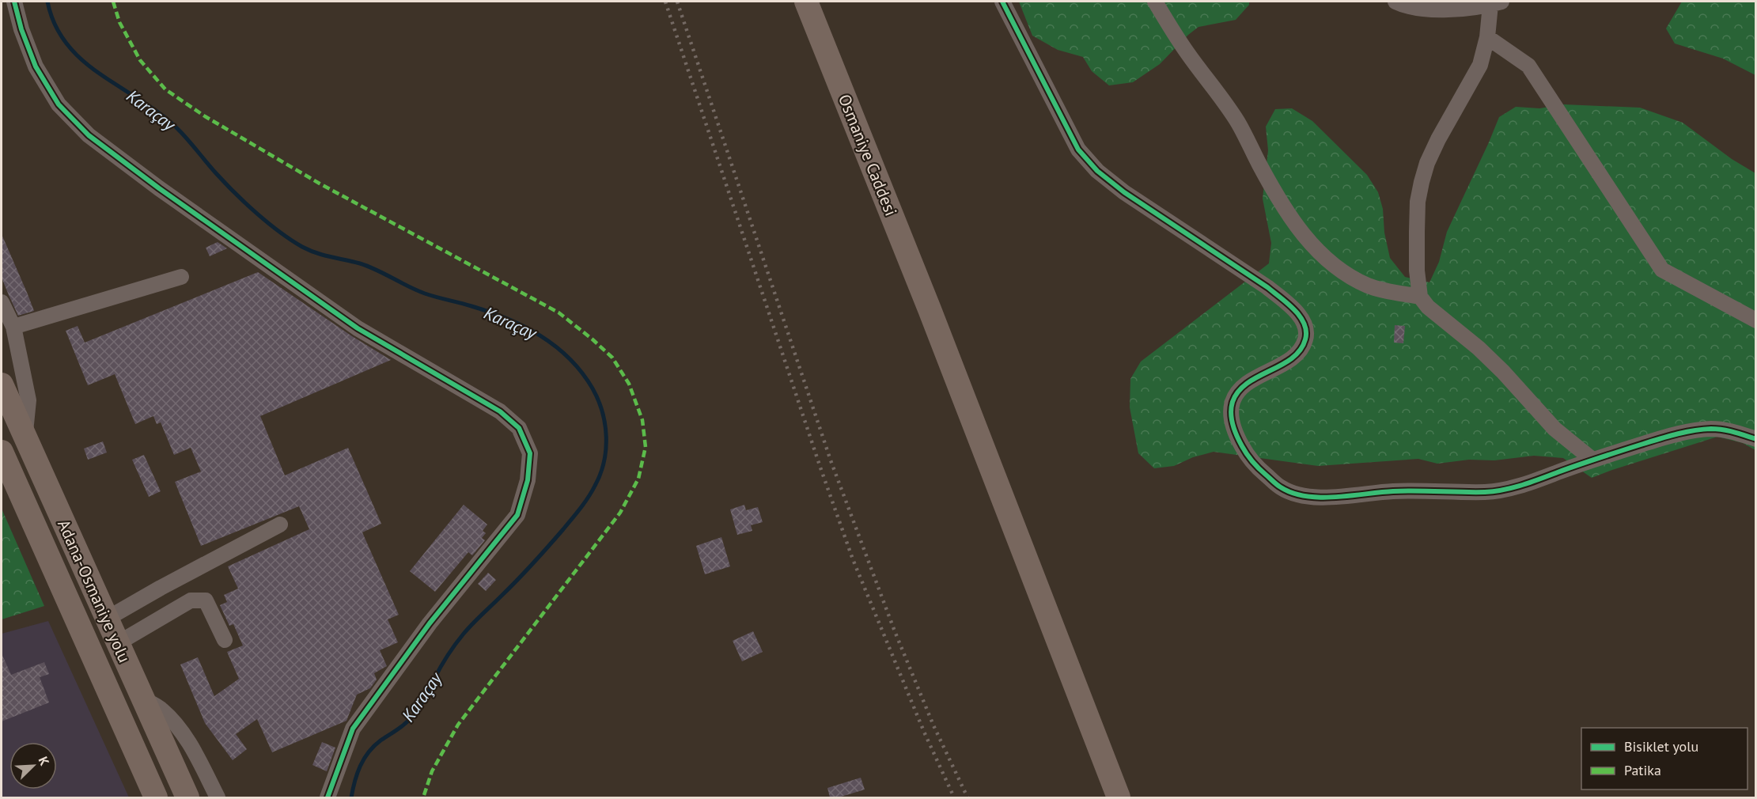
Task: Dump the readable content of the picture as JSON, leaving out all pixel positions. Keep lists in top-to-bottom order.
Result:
{
  "streets": {
    "highway": ["Osmaniye Caddesi", "Adana-Osmaniye yolu"]
  },
  "water": ["Karaçay"],
  "legend": ["Bisiklet yolu", "Patika"],
  "north": "top right"
}
